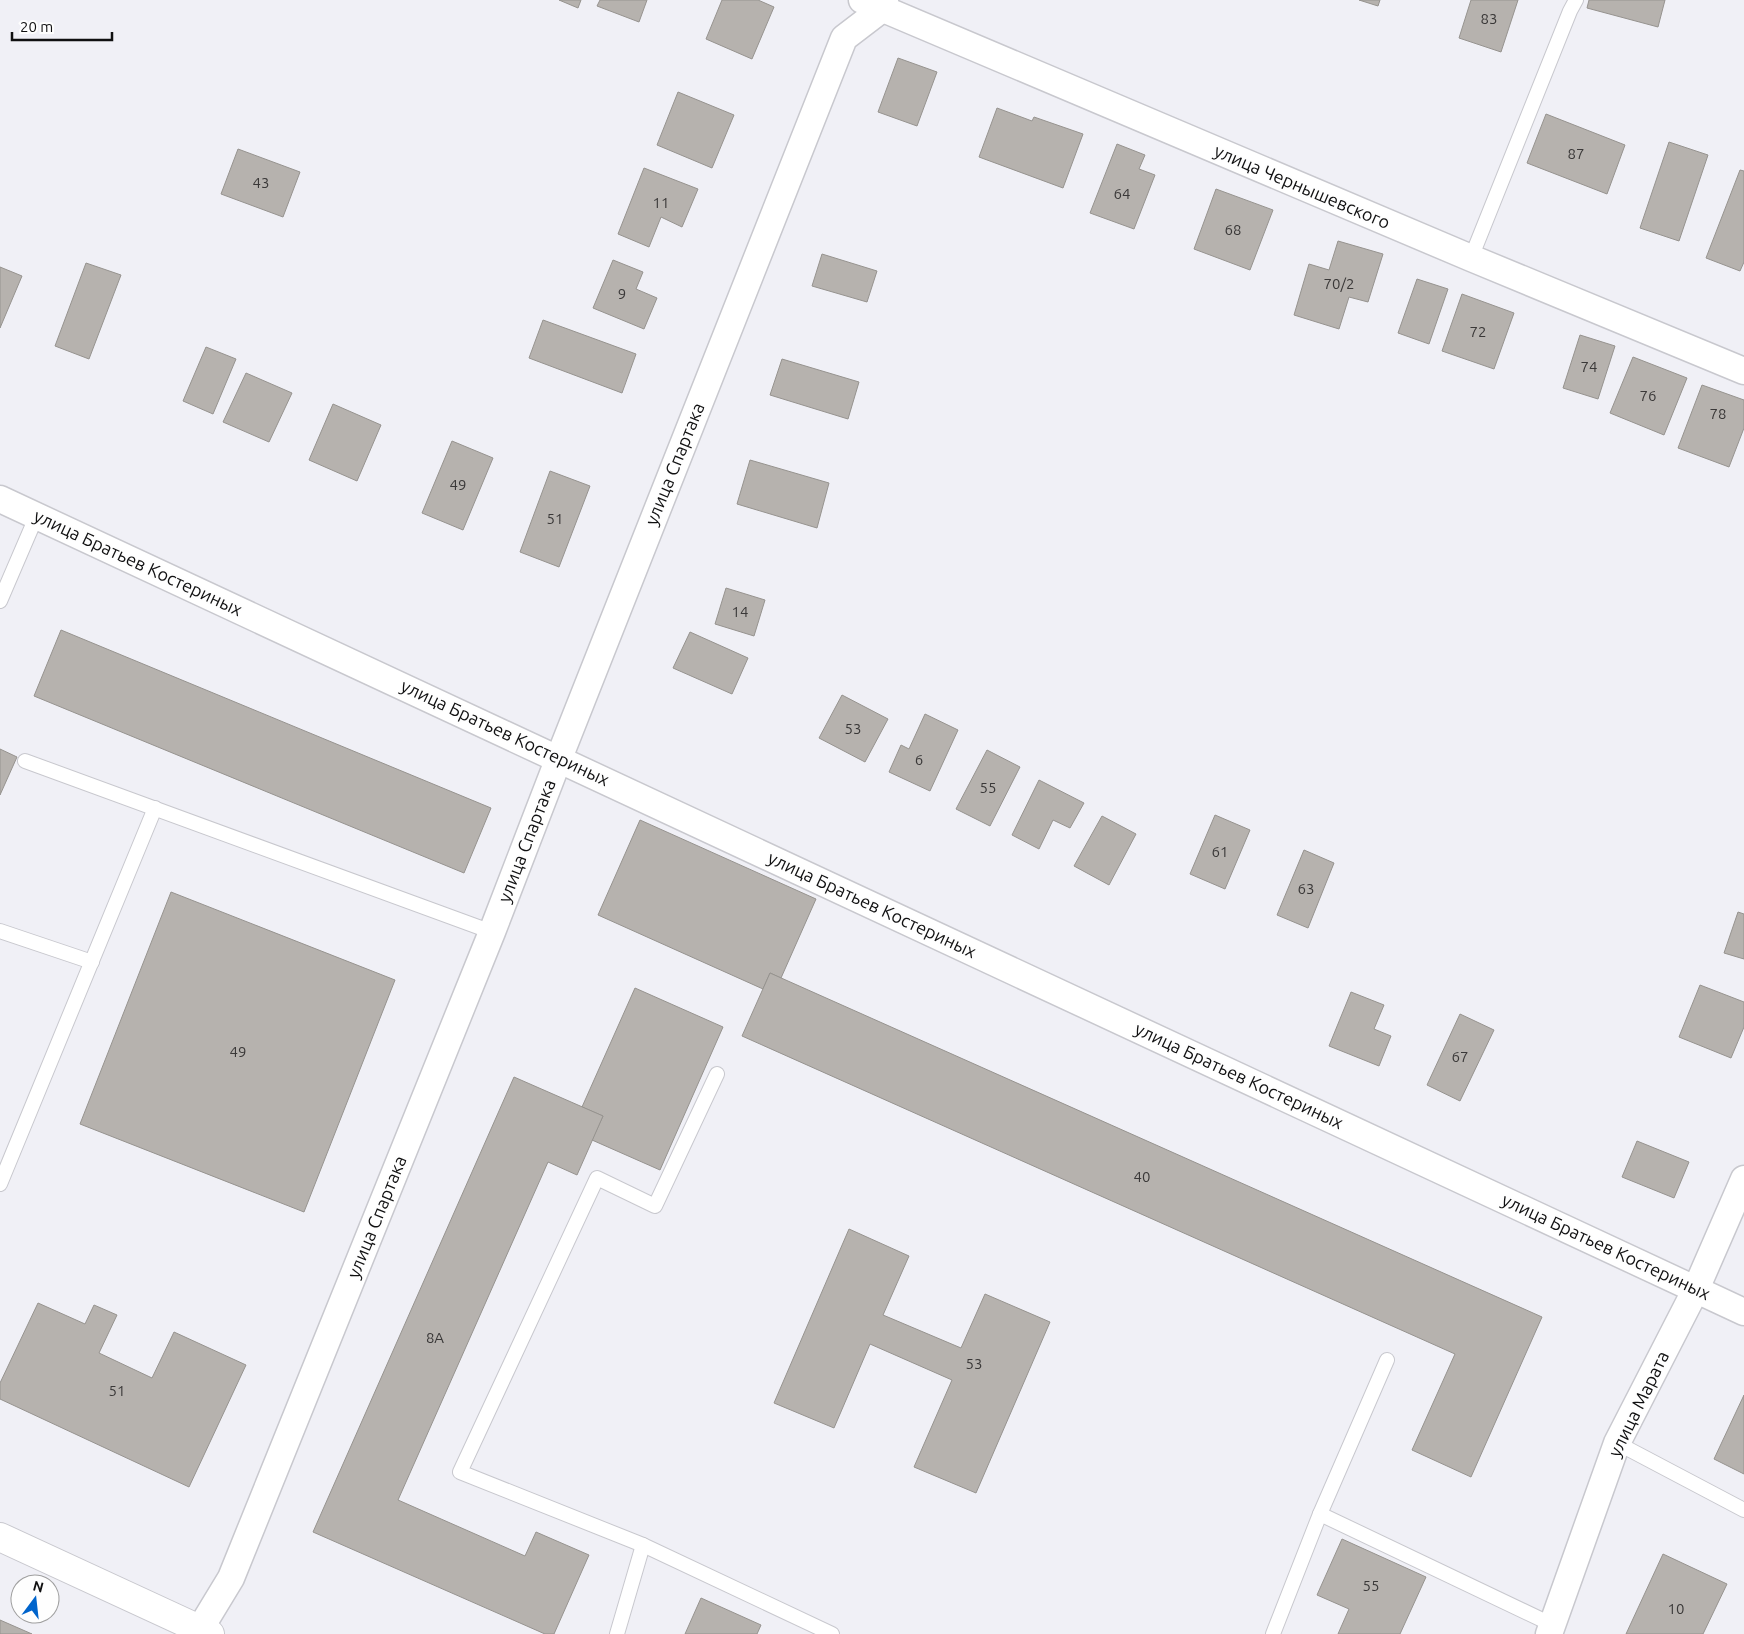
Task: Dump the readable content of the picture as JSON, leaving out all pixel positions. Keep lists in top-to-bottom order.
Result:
{
  "streets": {
    "street": [
      "улица Чернышевского",
      "улица Спартака",
      "улица Братьев Костериных",
      "улица Марата"
    ]
  },
  "crossings": [
    ["улица Чернышевского", "улица Спартака"],
    ["улица Спартака", "улица Братьев Костериных"],
    ["улица Братьев Костериных", "улица Марата"]
  ],
  "house_numbers": [
    "83",
    "87",
    "43",
    "64",
    "11",
    "68",
    "70/2",
    "9",
    "72",
    "74",
    "76",
    "78",
    "49",
    "51",
    "14",
    "53",
    "6",
    "55",
    "61",
    "63",
    "49",
    "67",
    "40",
    "8А",
    "53",
    "51",
    "55",
    "10"
  ],
  "scale_bar": "20 m",
  "north": "top"
}
